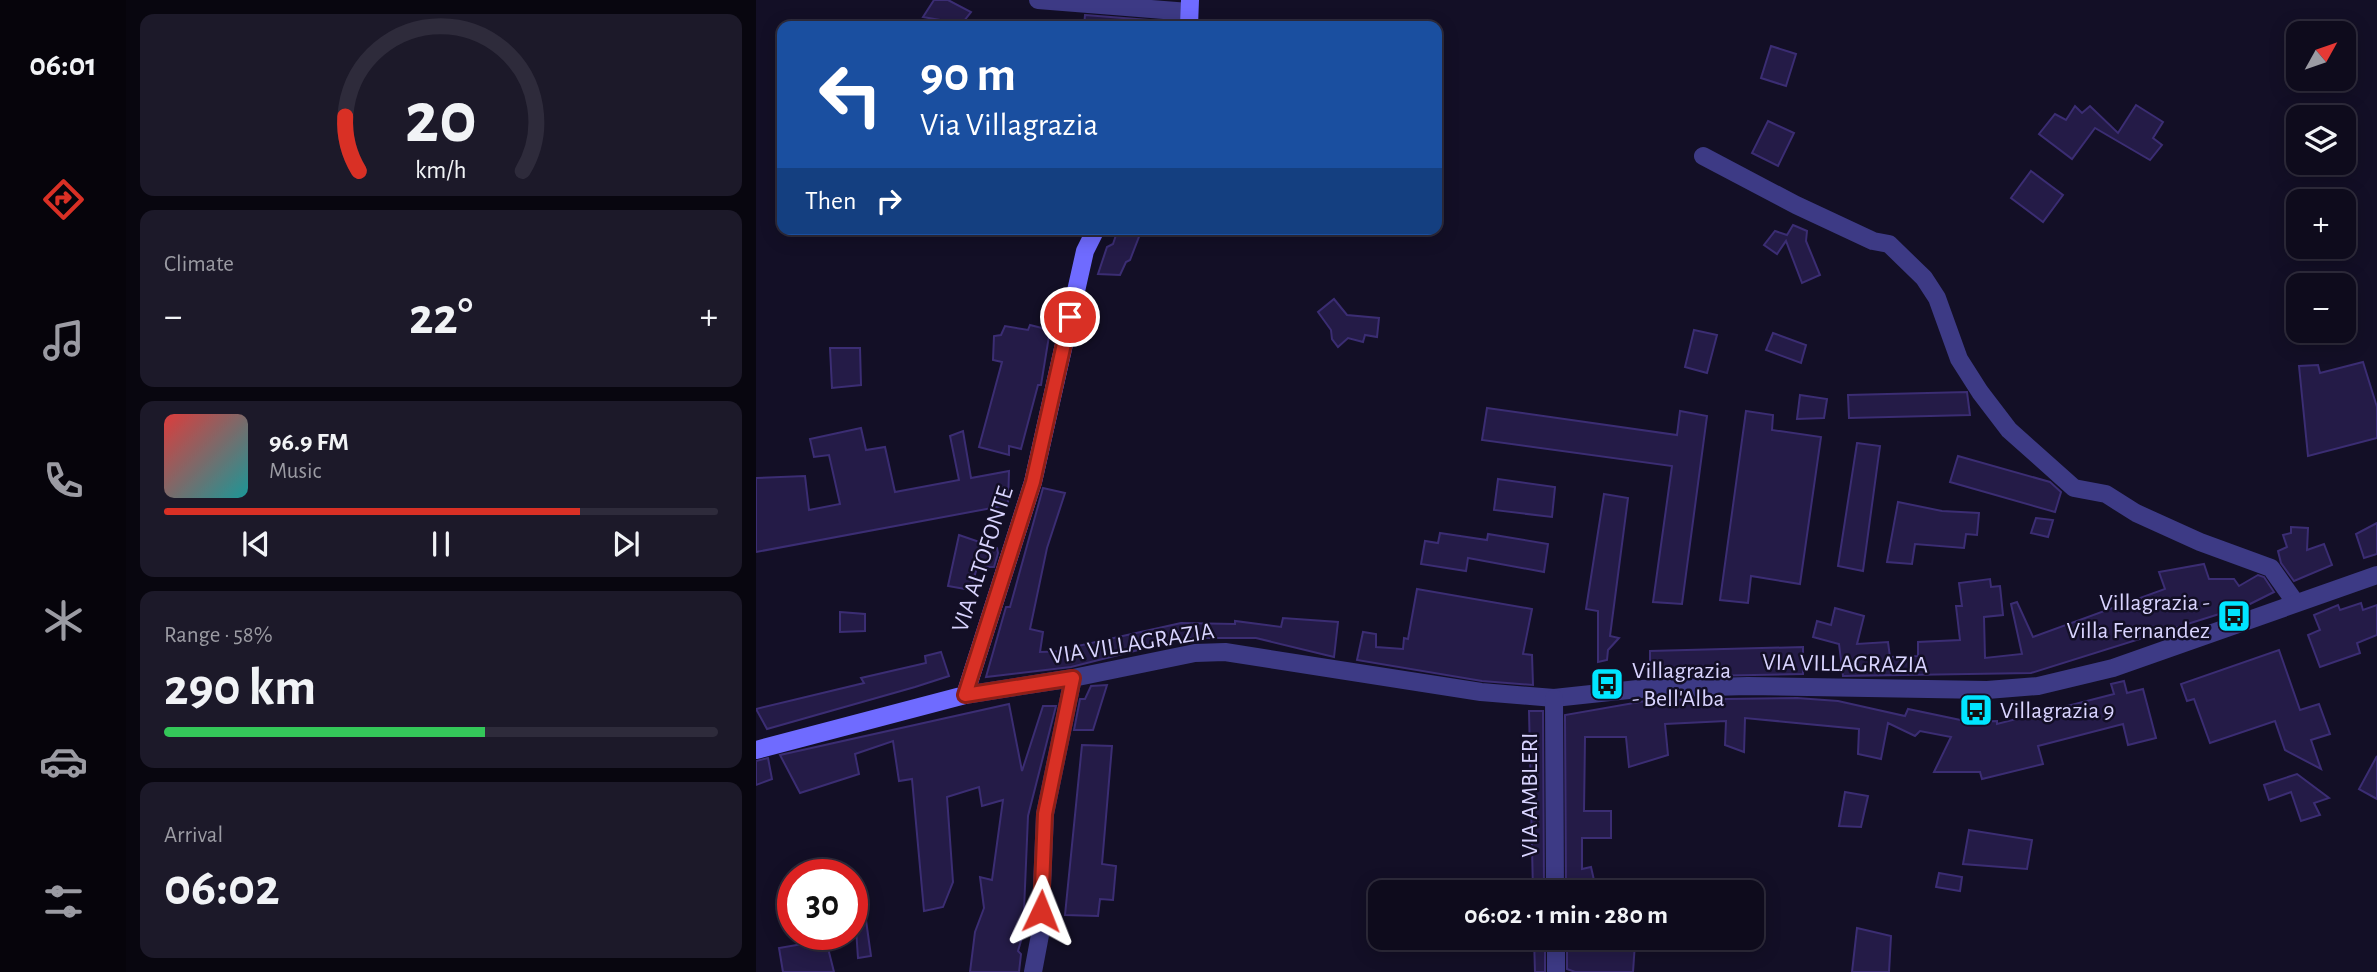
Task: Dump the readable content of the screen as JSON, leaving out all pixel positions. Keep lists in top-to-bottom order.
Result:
{
  "streets": {
    "main road": ["VIA ALTOFONTE"],
    "street": ["VIA VILLAGRAZIA", "VIA AMBLERI"]
  },
  "crossings": [
    ["VIA ALTOFONTE", "VIA VILLAGRAZIA"],
    ["VIA VILLAGRAZIA", "VIA AMBLERI"]
  ],
  "places": {
    "bus stop": ["Villagrazia - Villa Fernandez", "Villagrazia - Bell'Alba", "Villagrazia 9"]
  },
  "north": "top right",
  "page": {
    "tabs": "06:01",
    "map_buttons": ["+", "−"],
    "turn": ["90 m", "Via Villagrazia"],
    "then": "Then",
    "tile": [
      "Climate",
      ["Range · 58%", "290 km"],
      ["Arrival", "06:02"]
    ],
    "heat": ["−", "22°", "+"],
    "song": ["96.9 FM", "Music"],
    "limit": "30",
    "trip": "06:02 · 1 min · 280 m",
    "gauge": ["20", "km/h"]
  }
}
